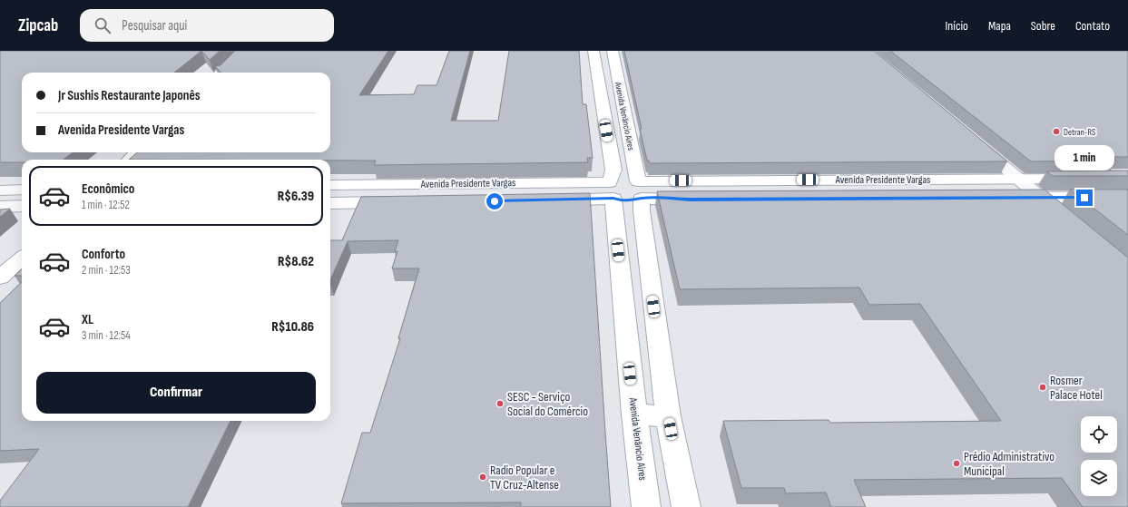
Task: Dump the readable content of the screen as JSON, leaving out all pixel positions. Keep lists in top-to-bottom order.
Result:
{
  "streets": {
    "main road": ["Avenida Venâncio Aires", "Avenida Presidente Vargas"]
  },
  "crossings": [
    ["Avenida Venâncio Aires", "Avenida Presidente Vargas"]
  ],
  "places": [
    "Detran-RS",
    "Rosmer Palace Hotel",
    "SESC - Serviço Social do Comércio",
    "Prédio Administrativo Municipal",
    "Radio Popular e TV Cruz-Altense"
  ],
  "page": {
    "header": "Zipcab",
    "search": "Pesquisar aqui",
    "nav": [
      "Início",
      "Mapa",
      "Sobre",
      "Contato"
    ],
    "banner": ["Jr Sushis Restaurante Japonês", "Avenida Presidente Vargas"],
    "bubble": "1 min",
    "list": [
      {
        "name": "Econômico",
        "note": "1 min · 12:52",
        "value": "R$6.39"
      },
      {
        "name": "Conforto",
        "note": "2 min · 12:53",
        "value": "R$8.62"
      },
      {
        "name": "XL",
        "note": "3 min · 12:54",
        "value": "R$10.86"
      }
    ],
    "buttons": "Confirmar"
  }
}
